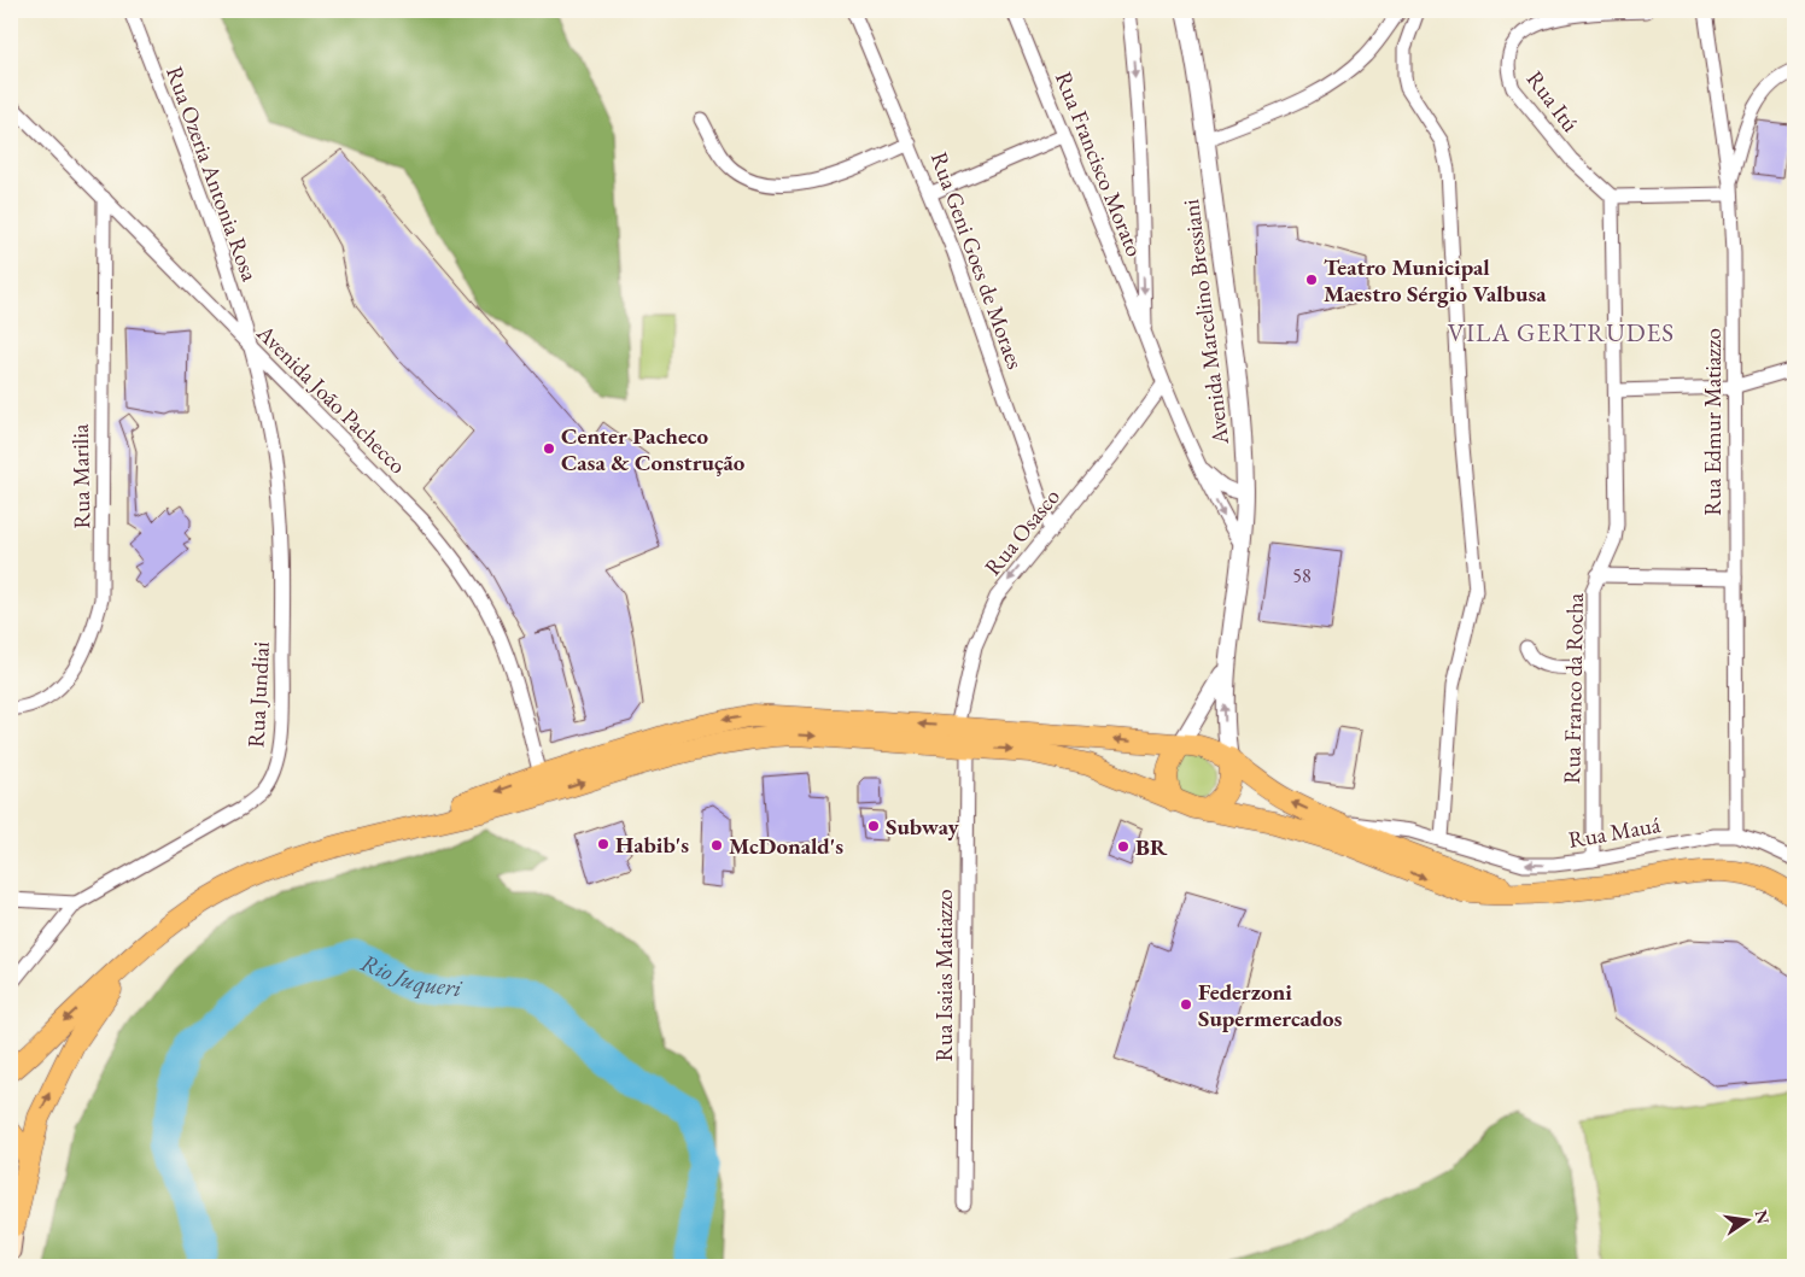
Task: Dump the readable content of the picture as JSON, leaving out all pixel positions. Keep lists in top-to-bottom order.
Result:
{
  "streets": {
    "street": [
      "Rua Itú",
      "Rua Francisco Morato",
      "Rua Ozeria Antonia Rosa",
      "Rua Geni Goes de Moraes",
      "Avenida Marcelino Bressiani",
      "Avenida João Pachecco",
      "Rua Edmur Matiazzo",
      "Rua Marilia",
      "Rua Osasco",
      "Rua Franco da Rocha",
      "Rua Jundiai",
      "Rua Mauá",
      "Rua Isaias Matiazzo"
    ]
  },
  "crossings": [
    ["Rua Itú", "Rua Franco da Rocha"],
    ["Rua Ozeria Antonia Rosa", "Avenida João Pachecco"],
    ["Rua Ozeria Antonia Rosa", "Rua Jundiai"],
    ["Rua Geni Goes de Moraes", "Rua Osasco"],
    ["Avenida João Pachecco", "Rua Marilia"],
    ["Avenida João Pachecco", "Rua Jundiai"],
    ["Rua Edmur Matiazzo", "Rua Mauá"],
    ["Rua Franco da Rocha", "Rua Mauá"]
  ],
  "one_way": ["Rua Osasco"],
  "districts": ["VILA GERTRUDES"],
  "water": ["Rio Juqueri"],
  "places": [
    "Teatro Municipal Maestro Sérgio Valbusa",
    "Center Pacheco Casa & Construção",
    "Subway",
    "Habib's",
    "McDonald's",
    "BR",
    "Federzoni Supermercados"
  ],
  "house_numbers": ["58"],
  "north": "right"
}
